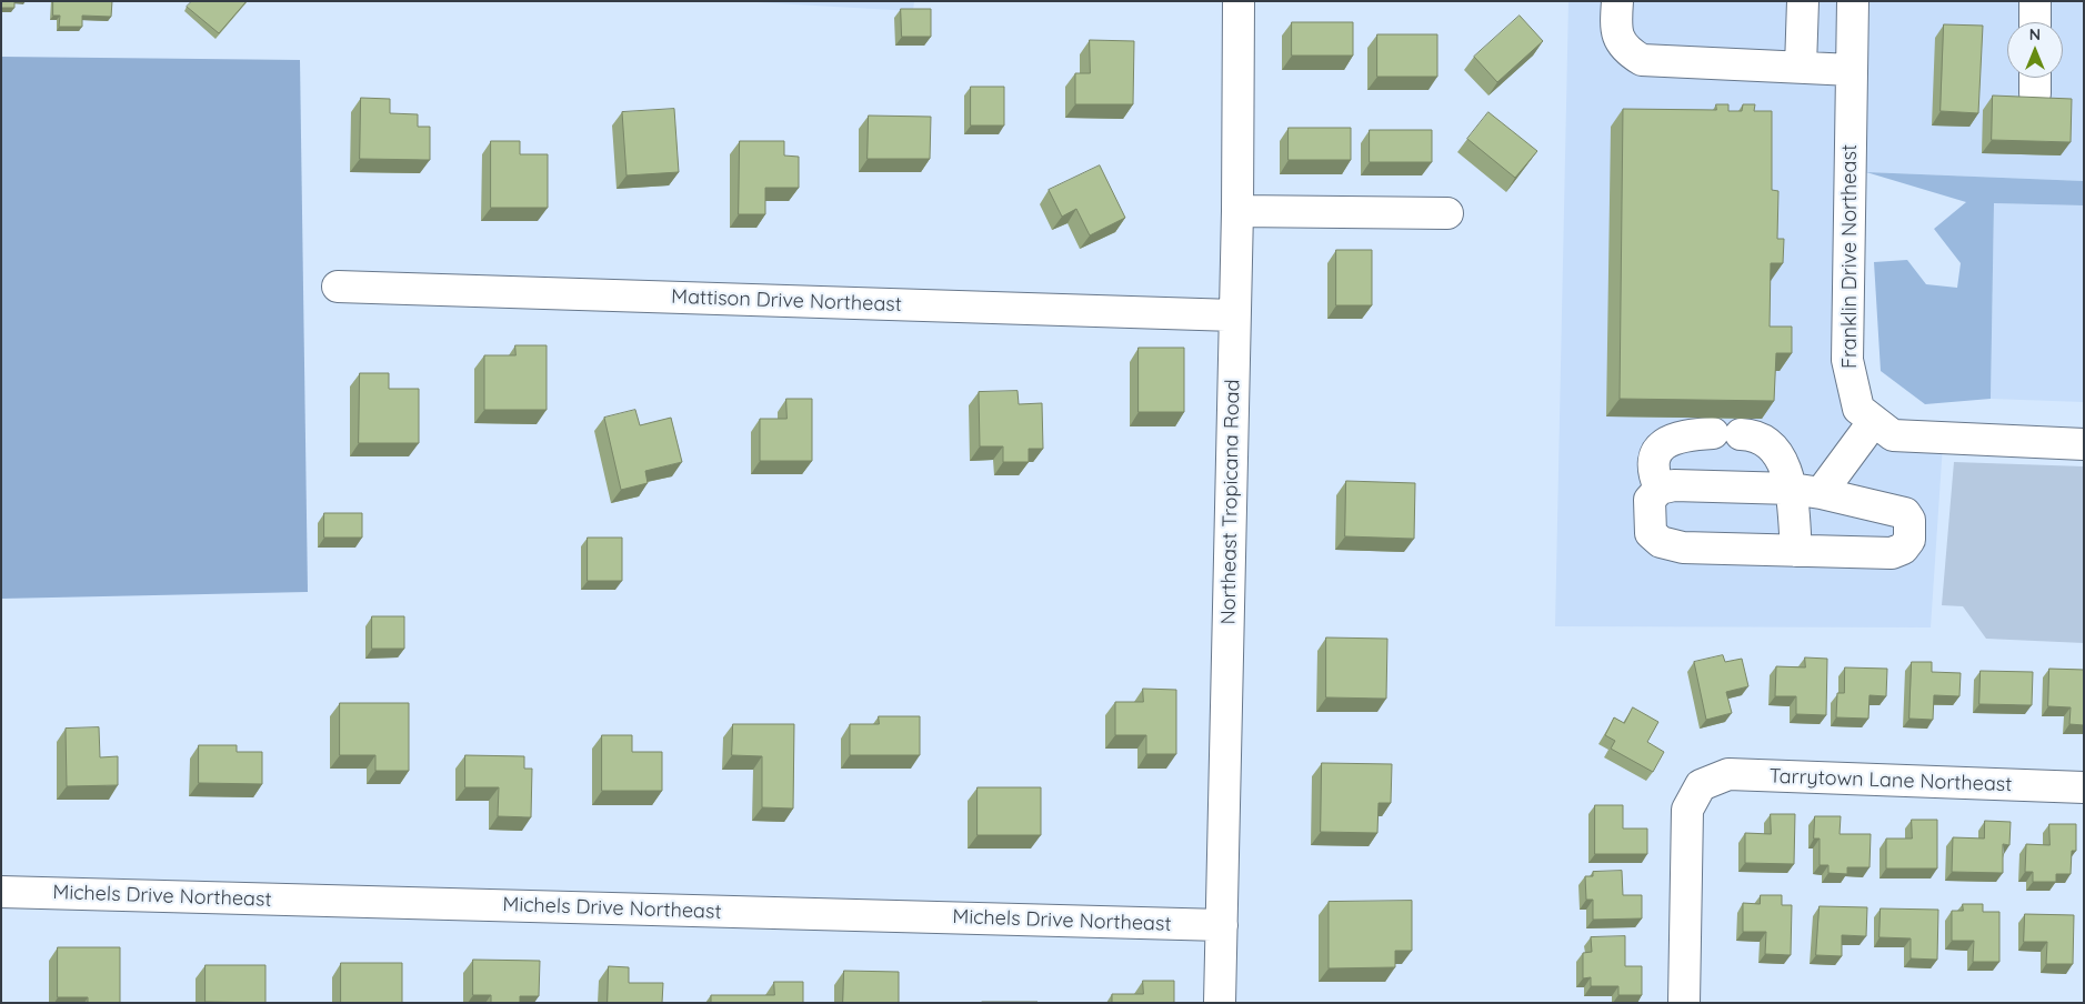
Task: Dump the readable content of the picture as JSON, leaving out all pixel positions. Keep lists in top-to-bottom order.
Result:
{
  "streets": {
    "street": [
      "Franklin Drive Northeast",
      "Mattison Drive Northeast",
      "Northeast Tropicana Road",
      "Tarrytown Lane Northeast",
      "Michels Drive Northeast"
    ]
  },
  "crossings": [
    ["Mattison Drive Northeast", "Northeast Tropicana Road"],
    ["Northeast Tropicana Road", "Michels Drive Northeast"]
  ],
  "north": "top"
}
